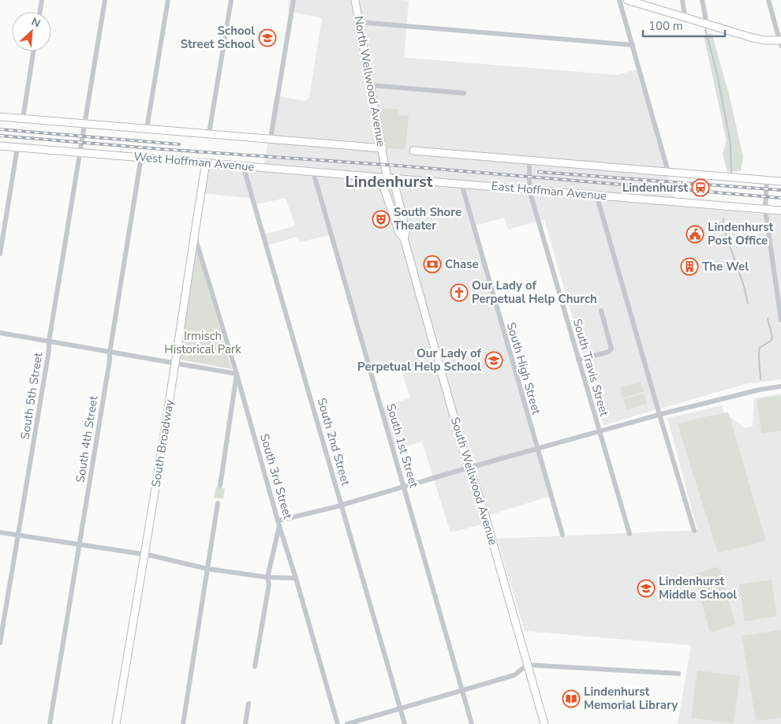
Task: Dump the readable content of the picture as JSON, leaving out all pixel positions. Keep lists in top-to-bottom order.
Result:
{
  "streets": {
    "main road": [
      "North Wellwood Avenue",
      "West Hoffman Avenue",
      "East Hoffman Avenue",
      "South Broadway",
      "South Wellwood Avenue"
    ],
    "street": [
      "South Travis Street",
      "South High Street",
      "South 5th Street",
      "South 4th Street",
      "South 2nd Street",
      "South 1st Street",
      "South 3rd Street"
    ]
  },
  "crossings": [
    ["North Wellwood Avenue", "South Wellwood Avenue"],
    ["West Hoffman Avenue", "East Hoffman Avenue"],
    ["West Hoffman Avenue", "South 5th Street"],
    ["West Hoffman Avenue", "South 4th Street"],
    ["West Hoffman Avenue", "South 2nd Street"],
    ["West Hoffman Avenue", "South Broadway"],
    ["West Hoffman Avenue", "South 1st Street"],
    ["West Hoffman Avenue", "South Wellwood Avenue"],
    ["East Hoffman Avenue", "South Travis Street"],
    ["East Hoffman Avenue", "South High Street"],
    ["East Hoffman Avenue", "South Wellwood Avenue"],
    ["South Broadway", "South 3rd Street"]
  ],
  "districts": ["Lindenhurst"],
  "parks": ["Irmisch Historical Park"],
  "places": {
    "school or university": ["School Street School", "Our Lady of Perpetual Help School", "Lindenhurst Middle School"],
    "station": ["Lindenhurst"],
    "theatre": ["South Shore Theater"],
    "public building": ["Lindenhurst Post Office"],
    "bank": ["Chase"],
    "building": ["The Wel"],
    "church": ["Our Lady of Perpetual Help Church"],
    "library": ["Lindenhurst Memorial Library"]
  },
  "scale_bar": "100 m",
  "north": "top right"
}
